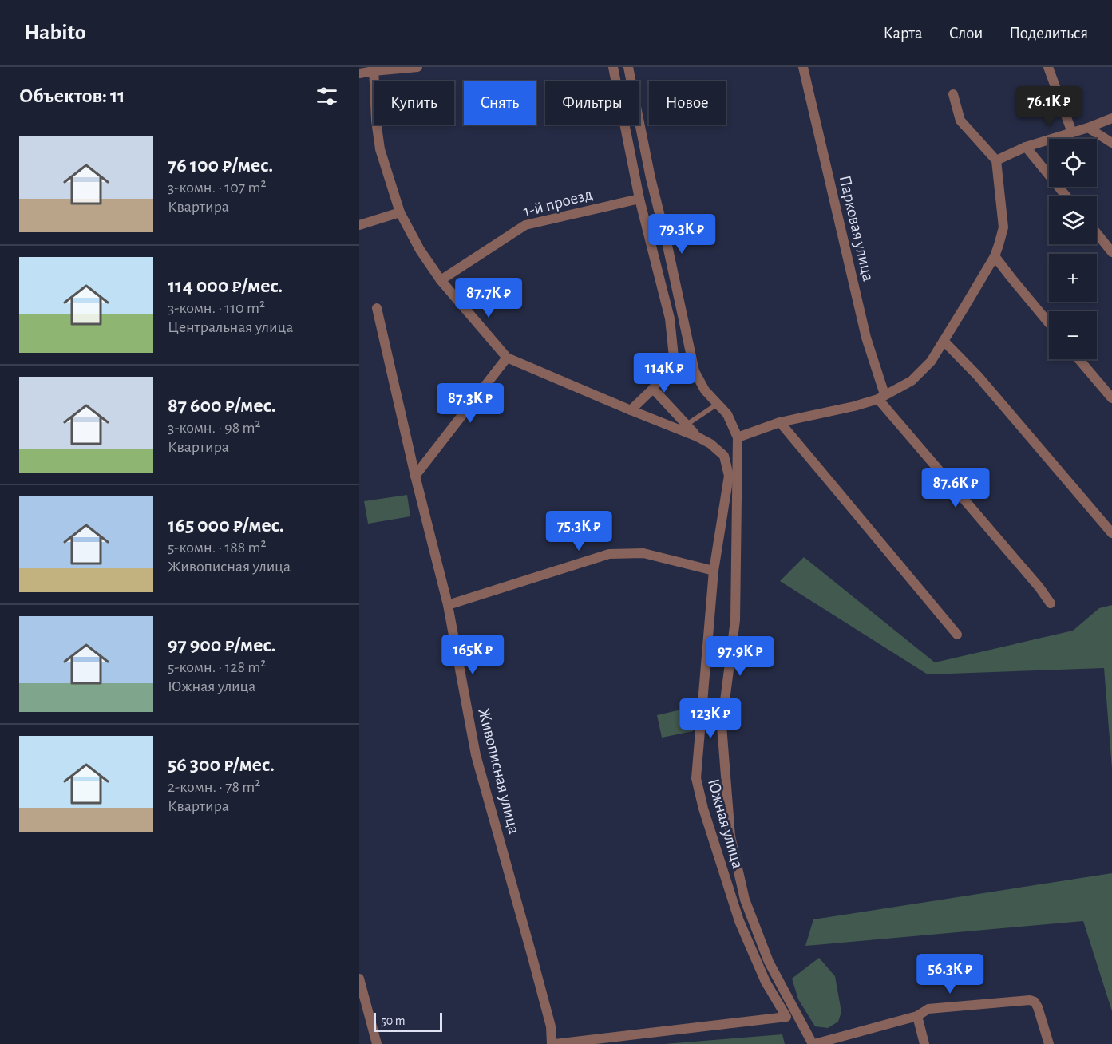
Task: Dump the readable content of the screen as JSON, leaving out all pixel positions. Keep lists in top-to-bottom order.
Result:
{
  "streets": {
    "street": [
      "1-й проезд",
      "Парковая улица",
      "Живописная улица",
      "Южная улица"
    ]
  },
  "crossings": [
    ["Живописная улица", "Южная улица"]
  ],
  "scale_bar": "50 m",
  "page": {
    "header": "Habito",
    "nav": ["Карта", "Слои", "Поделиться"],
    "heading": "Объектов: 11",
    "chip": [
      "Купить",
      "Снять",
      "Фильтры",
      "Новое"
    ],
    "price": [
      "76.1K ₽",
      "79.3K ₽",
      "87.7K ₽",
      "114K ₽",
      "87.3K ₽",
      "87.6K ₽",
      "75.3K ₽",
      "165K ₽",
      "97.9K ₽",
      "123K ₽",
      "56.3K ₽"
    ],
    "list": [
      {
        "name": "76 100 ₽/мес.",
        "note": "3-комн. · 107 m² · Квартира"
      },
      {
        "name": "114 000 ₽/мес.",
        "note": "3-комн. · 110 m² · Центральная улица"
      },
      {
        "name": "87 600 ₽/мес.",
        "note": "3-комн. · 98 m² · Квартира"
      },
      {
        "name": "165 000 ₽/мес.",
        "note": "5-комн. · 188 m² · Живописная улица"
      },
      {
        "name": "97 900 ₽/мес.",
        "note": "5-комн. · 128 m² · Южная улица"
      },
      {
        "name": "56 300 ₽/мес.",
        "note": "2-комн. · 78 m² · Квартира"
      }
    ],
    "map_buttons": ["+", "−"],
    "scale": "50 m"
  }
}
